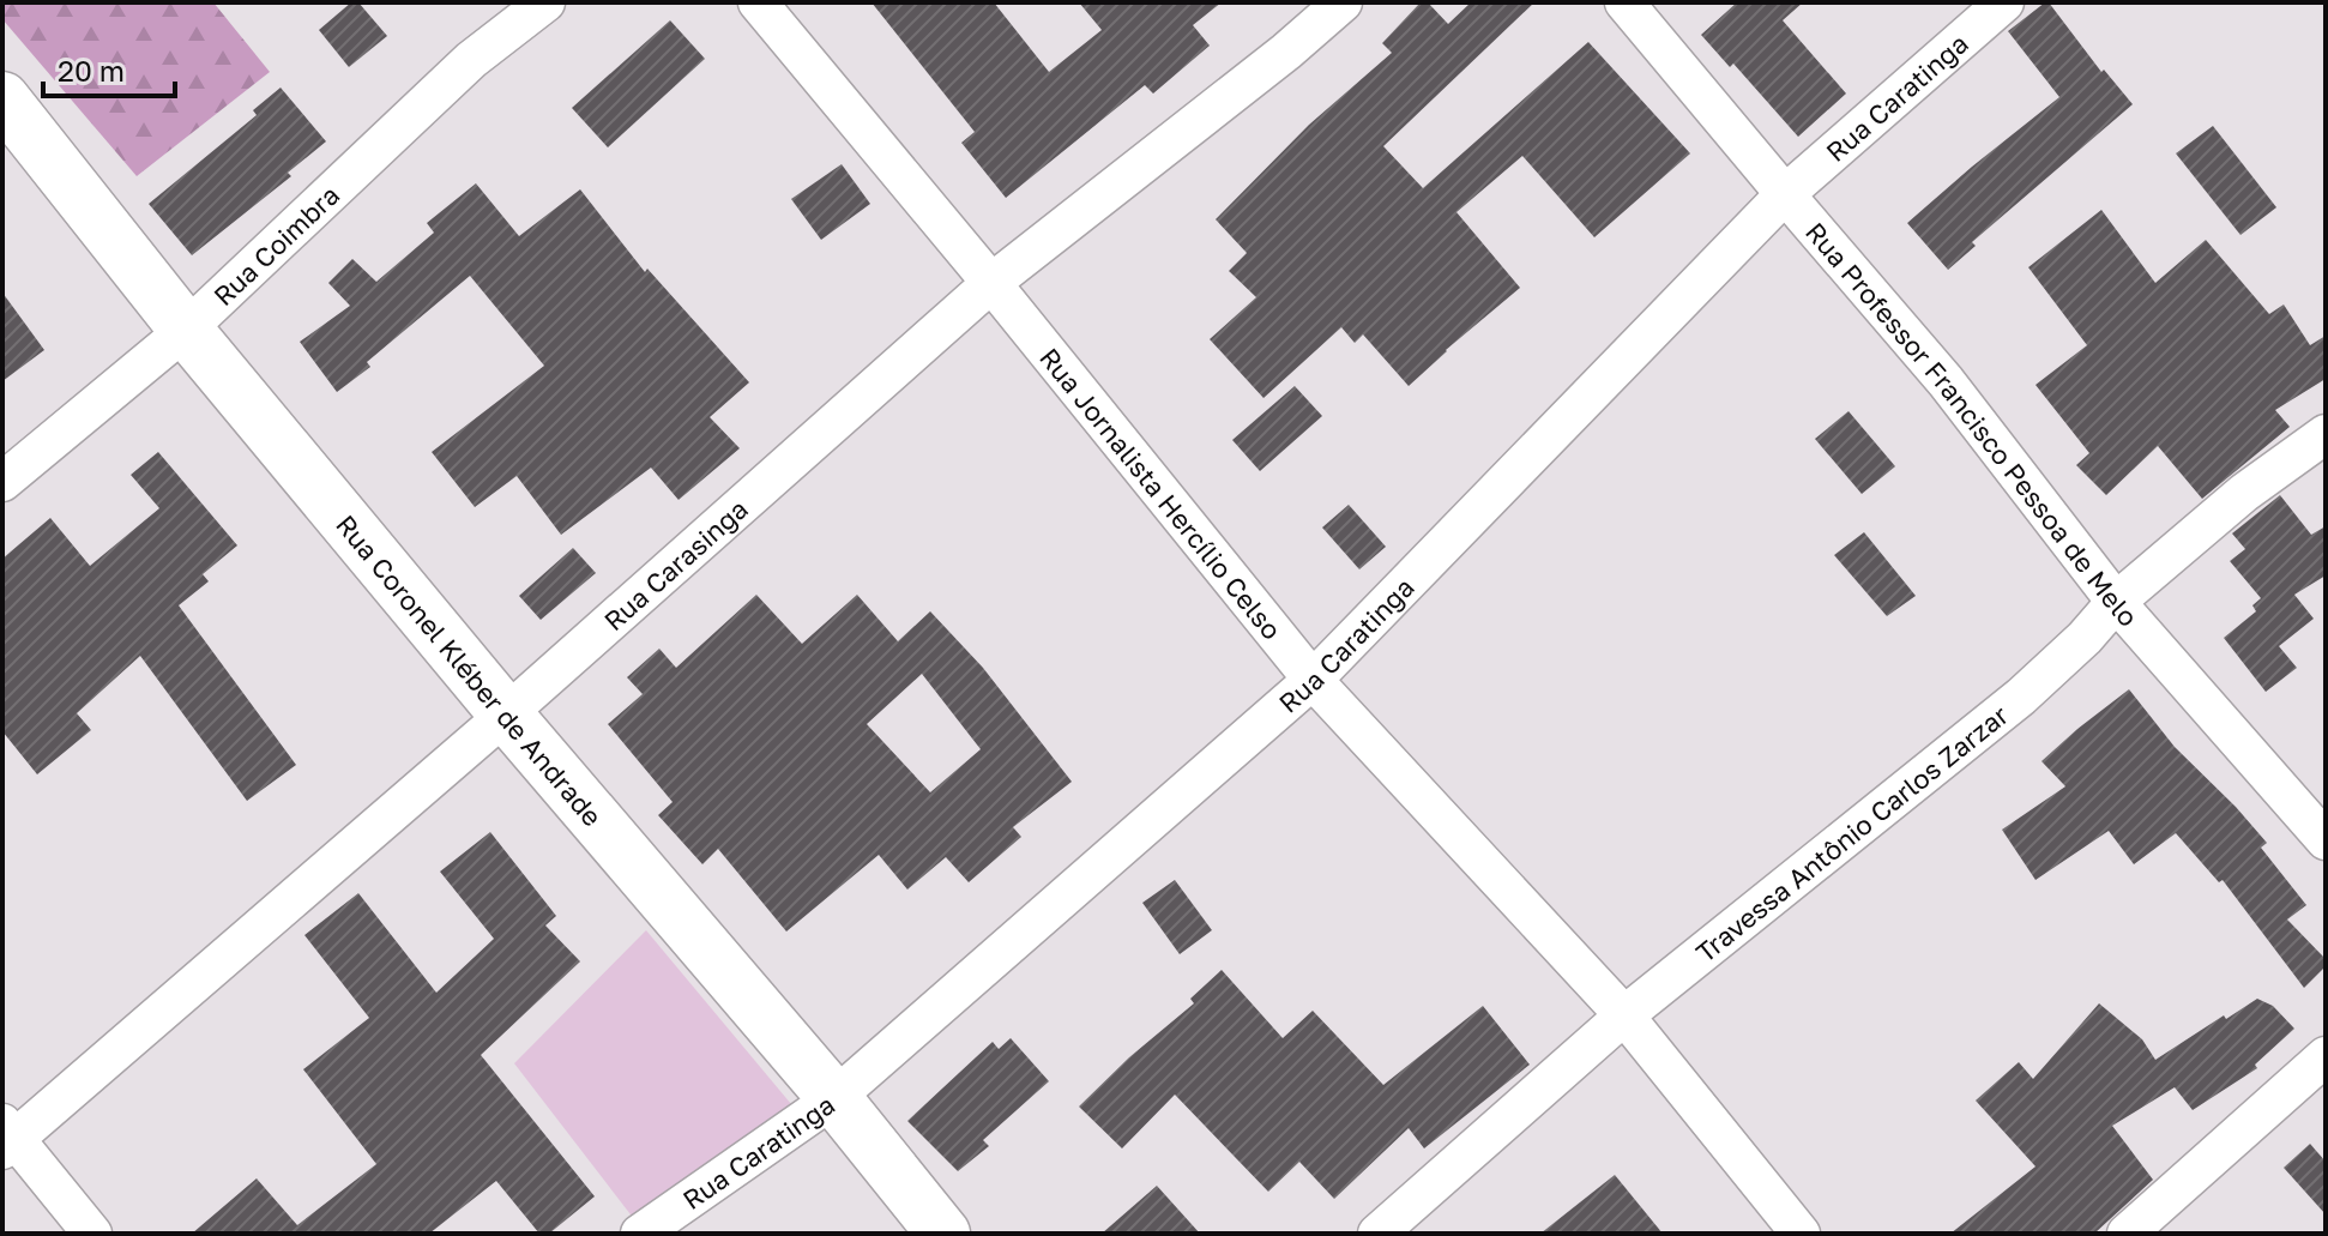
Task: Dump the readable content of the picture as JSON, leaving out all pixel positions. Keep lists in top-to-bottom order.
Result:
{
  "streets": {
    "main road": ["Rua Coronel Kléber de Andrade"],
    "street": [
      "Rua Caratinga",
      "Rua Coimbra",
      "Rua Professor Francisco Pessoa de Melo",
      "Rua Jornalista Hercílio Celso",
      "Rua Carasinga",
      "Travessa Antônio Carlos Zarzar"
    ]
  },
  "crossings": [
    ["Rua Caratinga", "Rua Professor Francisco Pessoa de Melo"],
    ["Rua Caratinga", "Rua Jornalista Hercílio Celso"],
    ["Rua Caratinga", "Rua Coronel Kléber de Andrade"],
    ["Rua Coimbra", "Rua Coronel Kléber de Andrade"],
    ["Rua Professor Francisco Pessoa de Melo", "Travessa Antônio Carlos Zarzar"],
    ["Rua Jornalista Hercílio Celso", "Rua Carasinga"],
    ["Rua Jornalista Hercílio Celso", "Travessa Antônio Carlos Zarzar"],
    ["Rua Carasinga", "Rua Coronel Kléber de Andrade"]
  ],
  "scale_bar": "20 m"
}
